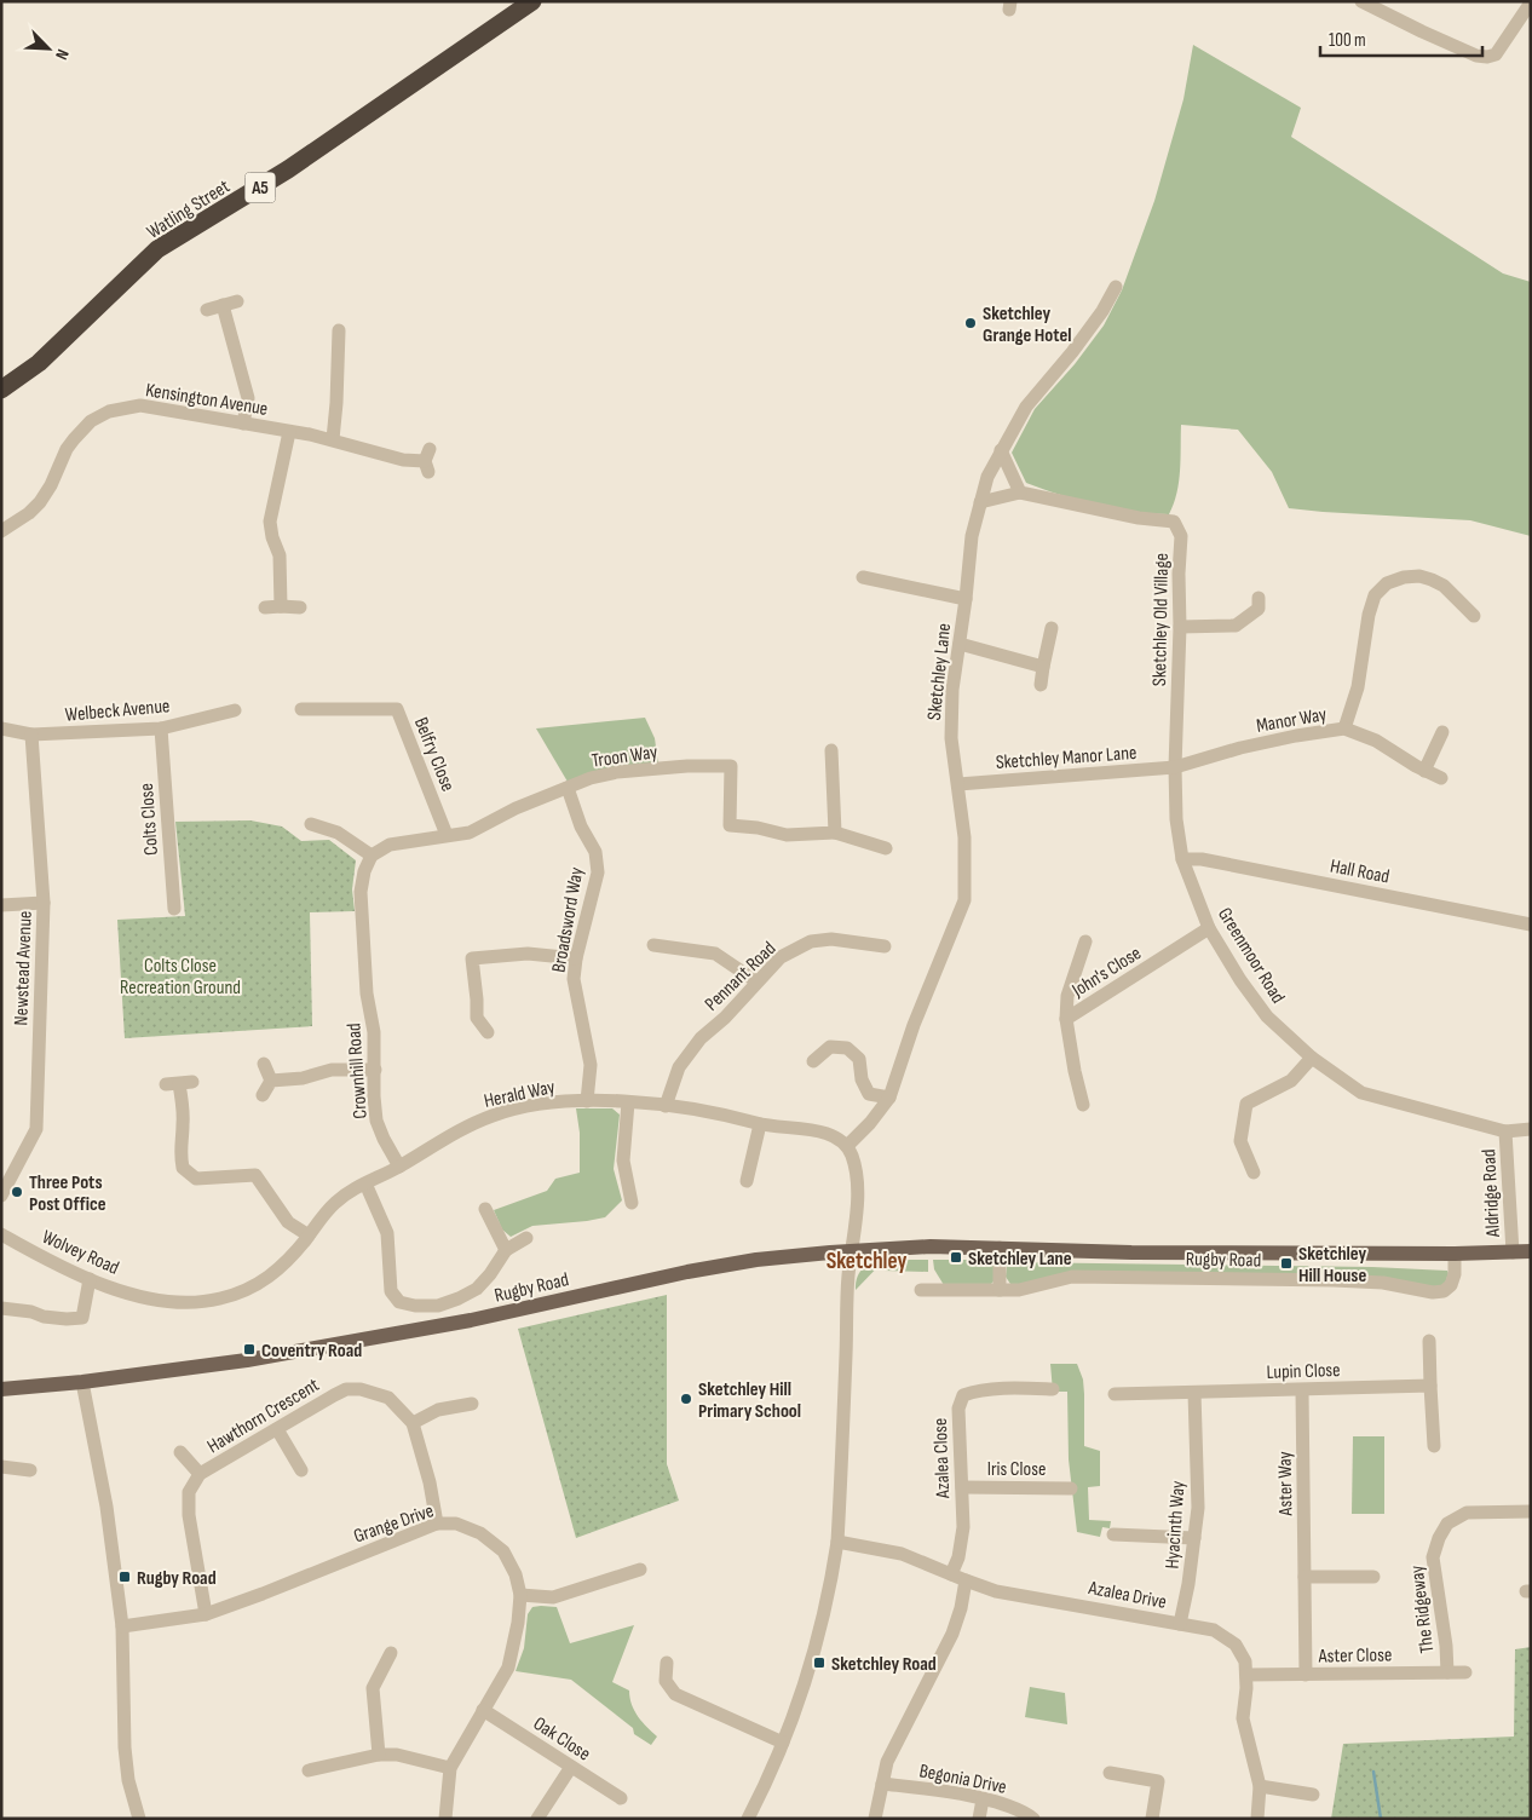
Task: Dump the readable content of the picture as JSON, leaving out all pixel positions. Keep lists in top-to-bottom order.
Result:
{
  "streets": {
    "highway": ["A5", "Watling Street"],
    "main road": ["Rugby Road"],
    "street": [
      "Kensington Avenue",
      "Sketchley Old Village",
      "Sketchley Lane",
      "Welbeck Avenue",
      "Manor Way",
      "Belfry Close",
      "Troon Way",
      "Sketchley Manor Lane",
      "Colts Close",
      "Hall Road",
      "Broadsword Way",
      "Greenmoor Road",
      "Newstead Avenue",
      "John's Close",
      "Pennant Road",
      "Crownhill Road",
      "Herald Way",
      "Aldridge Road",
      "Wolvey Road",
      "Lupin Close",
      "Hawthorn Crescent",
      "Azalea Close",
      "Iris Close",
      "Aster Way",
      "Grange Drive",
      "Hyacinth Way",
      "Azalea Drive",
      "The Ridgeway",
      "Aster Close",
      "Oak Close",
      "Begonia Drive"
    ]
  },
  "crossings": [
    ["Sketchley Old Village", "Sketchley Lane"],
    ["Sketchley Old Village", "Manor Way"],
    ["Sketchley Old Village", "Sketchley Manor Lane"],
    ["Sketchley Old Village", "Greenmoor Road"],
    ["Sketchley Lane", "Sketchley Manor Lane"],
    ["Sketchley Lane", "Herald Way"],
    ["Welbeck Avenue", "Colts Close"],
    ["Welbeck Avenue", "Newstead Avenue"],
    ["Manor Way", "Sketchley Manor Lane"],
    ["Manor Way", "Greenmoor Road"],
    ["Belfry Close", "Troon Way"],
    ["Troon Way", "Broadsword Way"],
    ["Troon Way", "Crownhill Road"],
    ["Sketchley Manor Lane", "Greenmoor Road"],
    ["Hall Road", "Greenmoor Road"],
    ["Broadsword Way", "Herald Way"],
    ["Greenmoor Road", "John's Close"],
    ["Greenmoor Road", "Aldridge Road"],
    ["Pennant Road", "Herald Way"],
    ["Crownhill Road", "Herald Way"],
    ["Herald Way", "Wolvey Road"],
    ["Aldridge Road", "Rugby Road"],
    ["Lupin Close", "Aster Way"],
    ["Lupin Close", "Hyacinth Way"],
    ["Hawthorn Crescent", "Grange Drive"],
    ["Azalea Close", "Iris Close"],
    ["Azalea Close", "Azalea Drive"],
    ["Aster Way", "Aster Close"],
    ["Grange Drive", "Oak Close"],
    ["Hyacinth Way", "Azalea Drive"],
    ["Azalea Drive", "Aster Close"],
    ["The Ridgeway", "Aster Close"]
  ],
  "districts": ["Sketchley"],
  "parks": ["Colts Close Recreation Ground"],
  "places": {
    "other": ["Sketchley Grange Hotel", "Three Pots Post Office", "Sketchley Hill Primary School"],
    "transit": [
      "Sketchley Lane",
      "Sketchley Hill House",
      "Coventry Road",
      "Rugby Road",
      "Sketchley Road"
    ]
  },
  "scale_bar": "100 m",
  "north": "bottom right"
}
